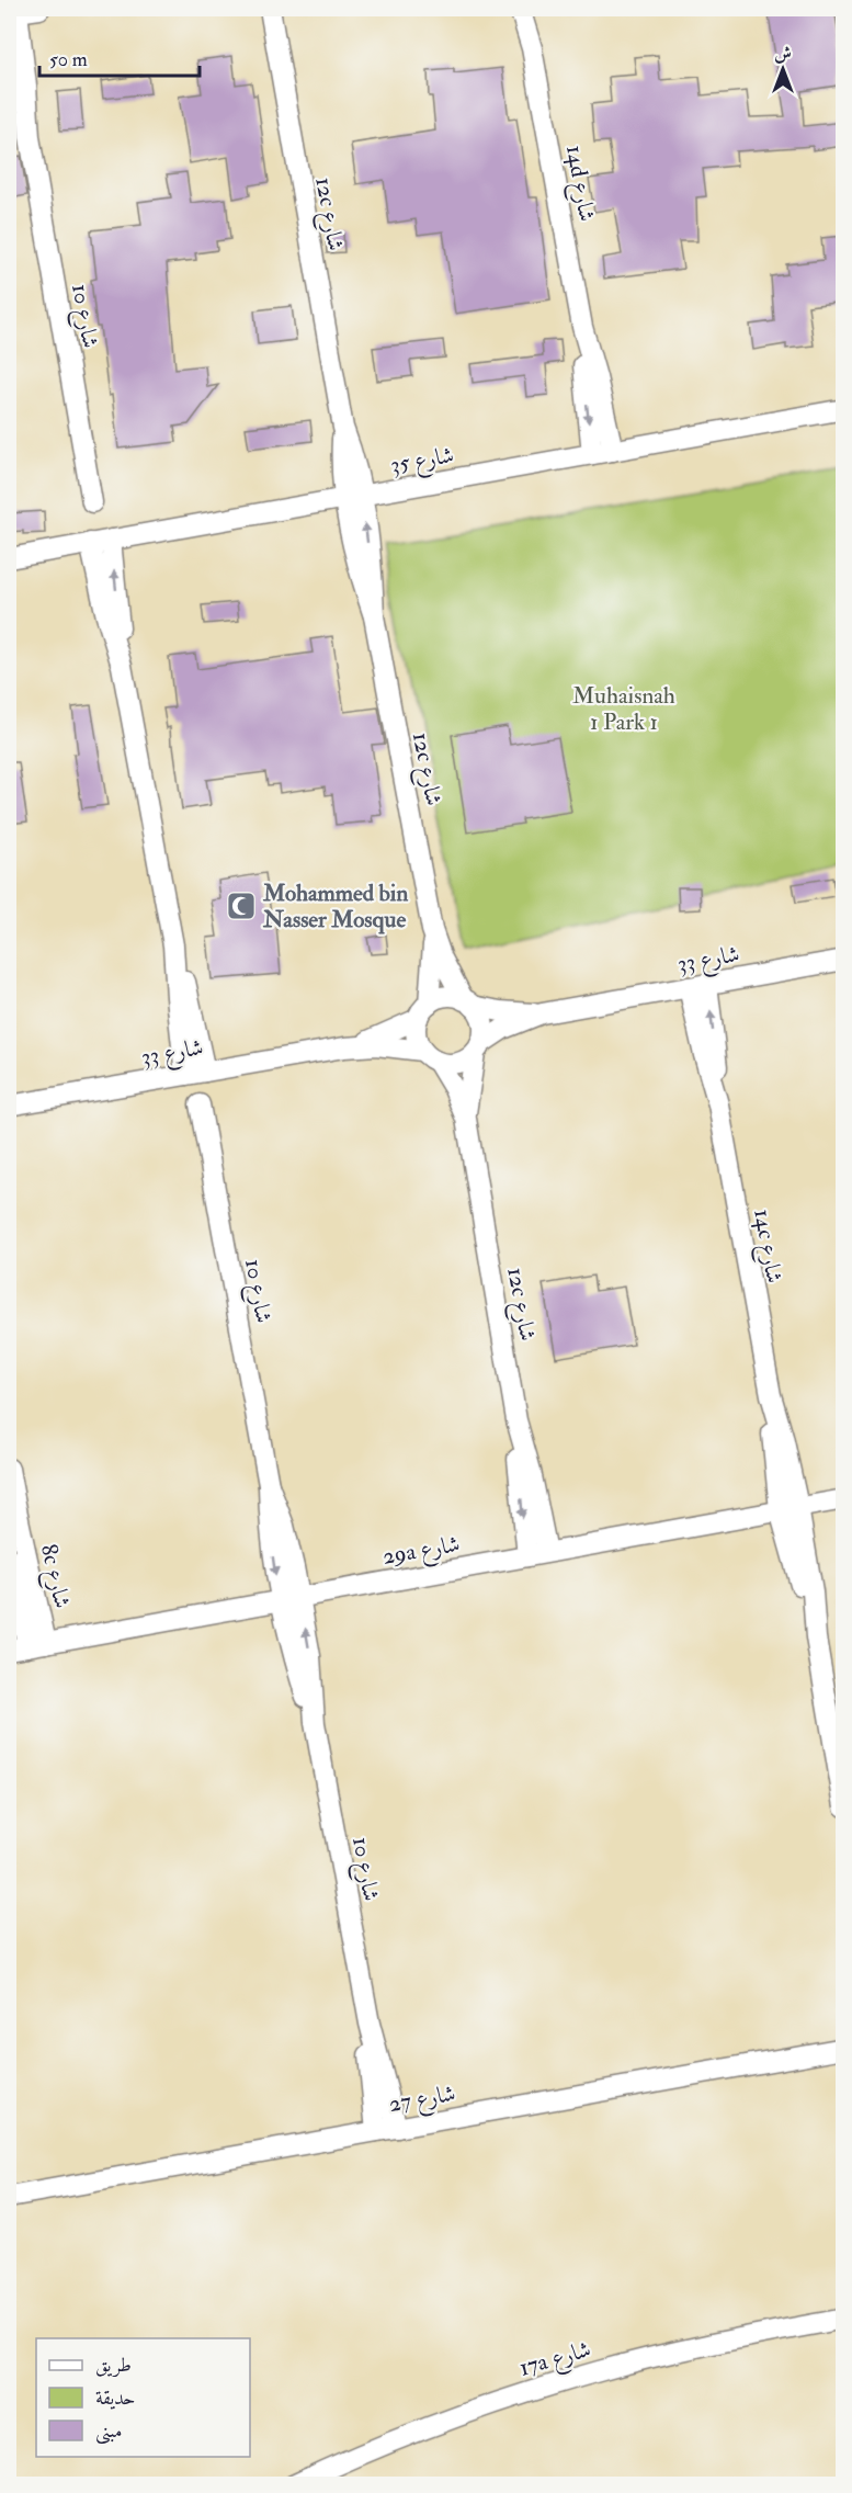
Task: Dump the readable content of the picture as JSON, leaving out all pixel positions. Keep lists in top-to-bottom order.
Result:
{
  "streets": {
    "street": [
      "14d شارع",
      "12c شارع",
      "شارع 10",
      "شارع 35",
      "شارع 33",
      "14c شارع",
      "29a شارع",
      "8c شارع",
      "شارع 27",
      "17a شارع"
    ]
  },
  "crossings": [
    ["14d شارع", "شارع 35"],
    ["12c شارع", "شارع 35"],
    ["12c شارع", "شارع 33"],
    ["12c شارع", "29a شارع"],
    ["شارع 10", "29a شارع"],
    ["شارع 10", "شارع 27"],
    ["شارع 33", "14c شارع"],
    ["14c شارع", "29a شارع"],
    ["29a شارع", "8c شارع"]
  ],
  "parks": ["Muhaisnah 1 Park 1"],
  "places": {
    "mosque": ["Mohammed bin Nasser Mosque"]
  },
  "legend": ["طريق", "حديقة", "مبنى"],
  "scale_bar": "50 m",
  "north": "top"
}
